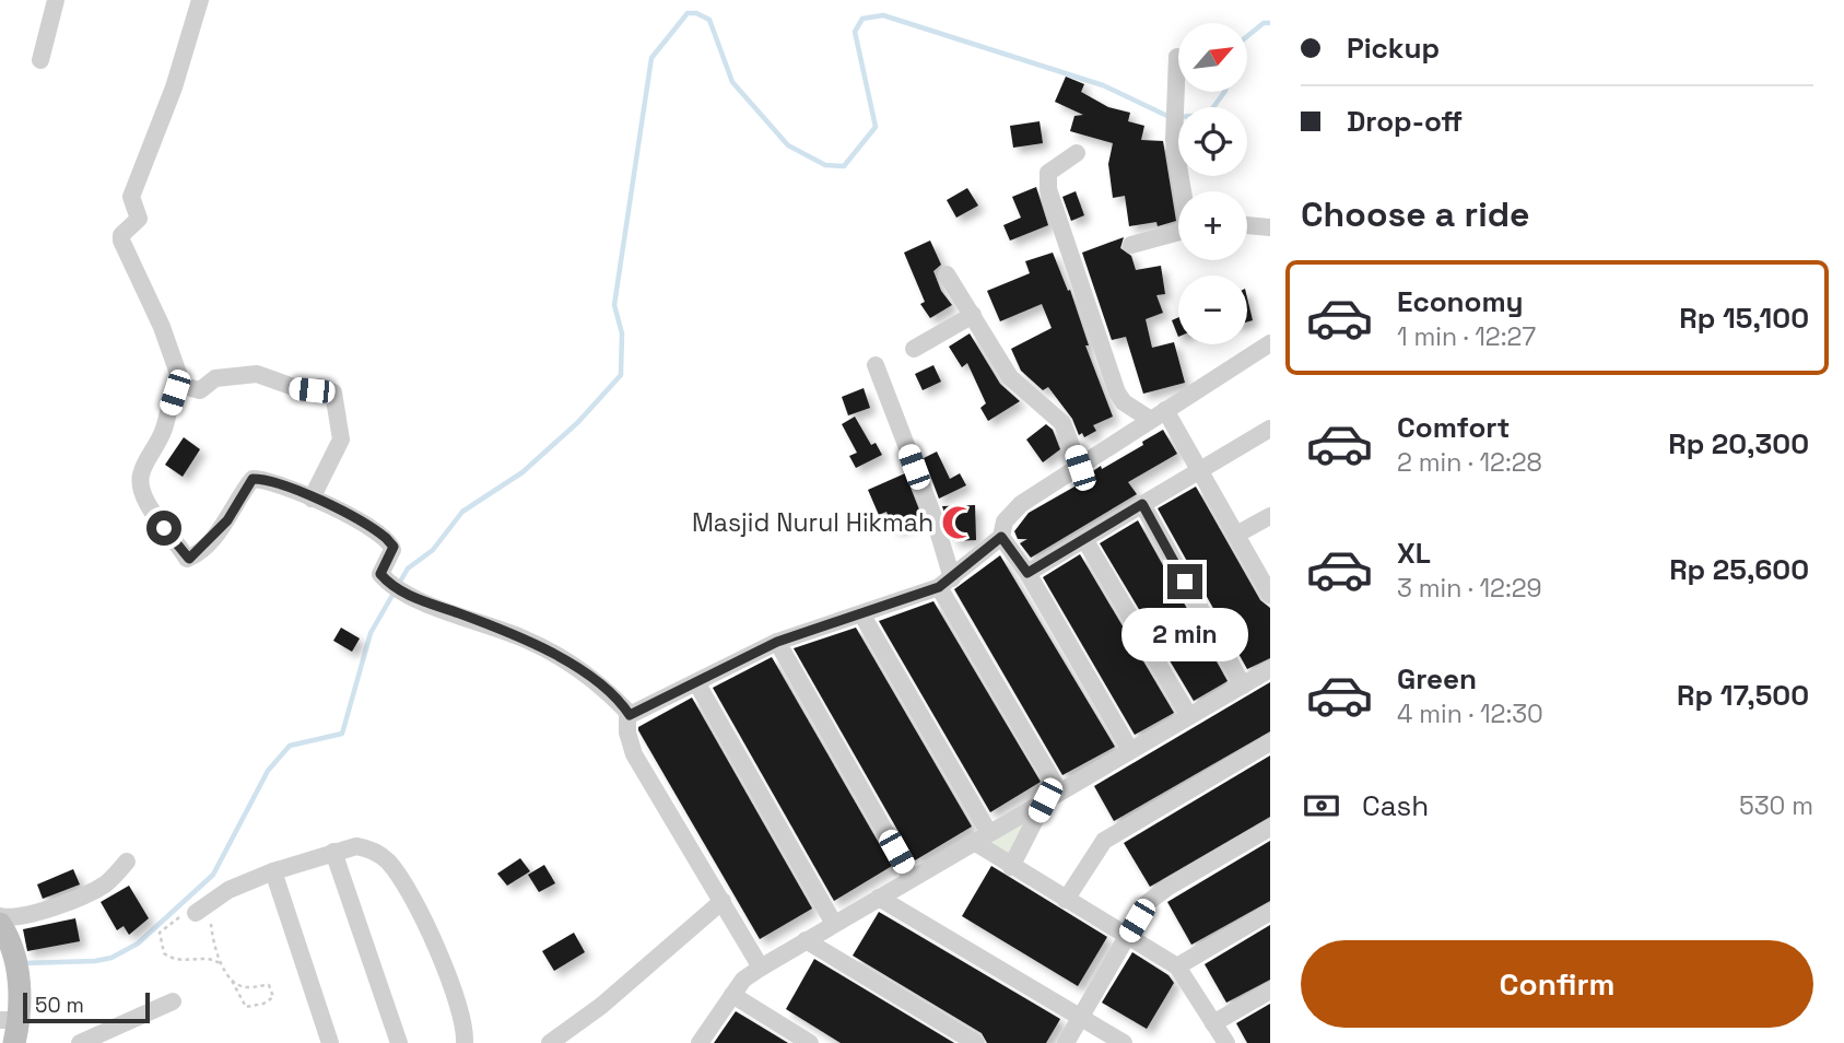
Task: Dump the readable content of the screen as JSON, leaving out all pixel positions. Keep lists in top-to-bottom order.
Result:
{
  "places": {
    "mosque": ["Masjid Nurul Hikmah"]
  },
  "scale_bar": "50 m",
  "north": "top right",
  "page": {
    "banner": ["Pickup", "Drop-off"],
    "map_buttons": ["+", "−"],
    "heading": "Choose a ride",
    "list": [
      {
        "name": "Economy",
        "note": "1 min · 12:27",
        "value": "Rp 15,100"
      },
      {
        "name": "Comfort",
        "note": "2 min · 12:28",
        "value": "Rp 20,300"
      },
      {
        "name": "XL",
        "note": "3 min · 12:29",
        "value": "Rp 25,600"
      },
      {
        "name": "Green",
        "note": "4 min · 12:30",
        "value": "Rp 17,500"
      }
    ],
    "bubble": "2 min",
    "pay": ["Cash", "530 m"],
    "buttons": "Confirm",
    "scale": "50 m"
  }
}
